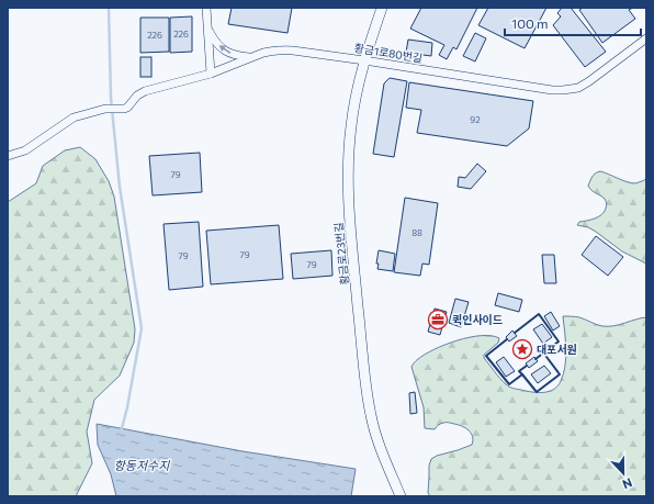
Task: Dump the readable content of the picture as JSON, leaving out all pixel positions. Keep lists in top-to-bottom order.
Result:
{
  "streets": {
    "street": ["황금1로80번길", "황금로23번길"]
  },
  "crossings": [
    ["황금1로80번길", "황금로23번길"]
  ],
  "water": ["항동저수지"],
  "places": {
    "office": ["퀵인사이드"],
    "place": ["대포서원"]
  },
  "house_numbers": [
    "226",
    "226",
    "92",
    "79",
    "88",
    "79",
    "79",
    "79"
  ],
  "scale_bar": "100 m",
  "north": "bottom"
}
